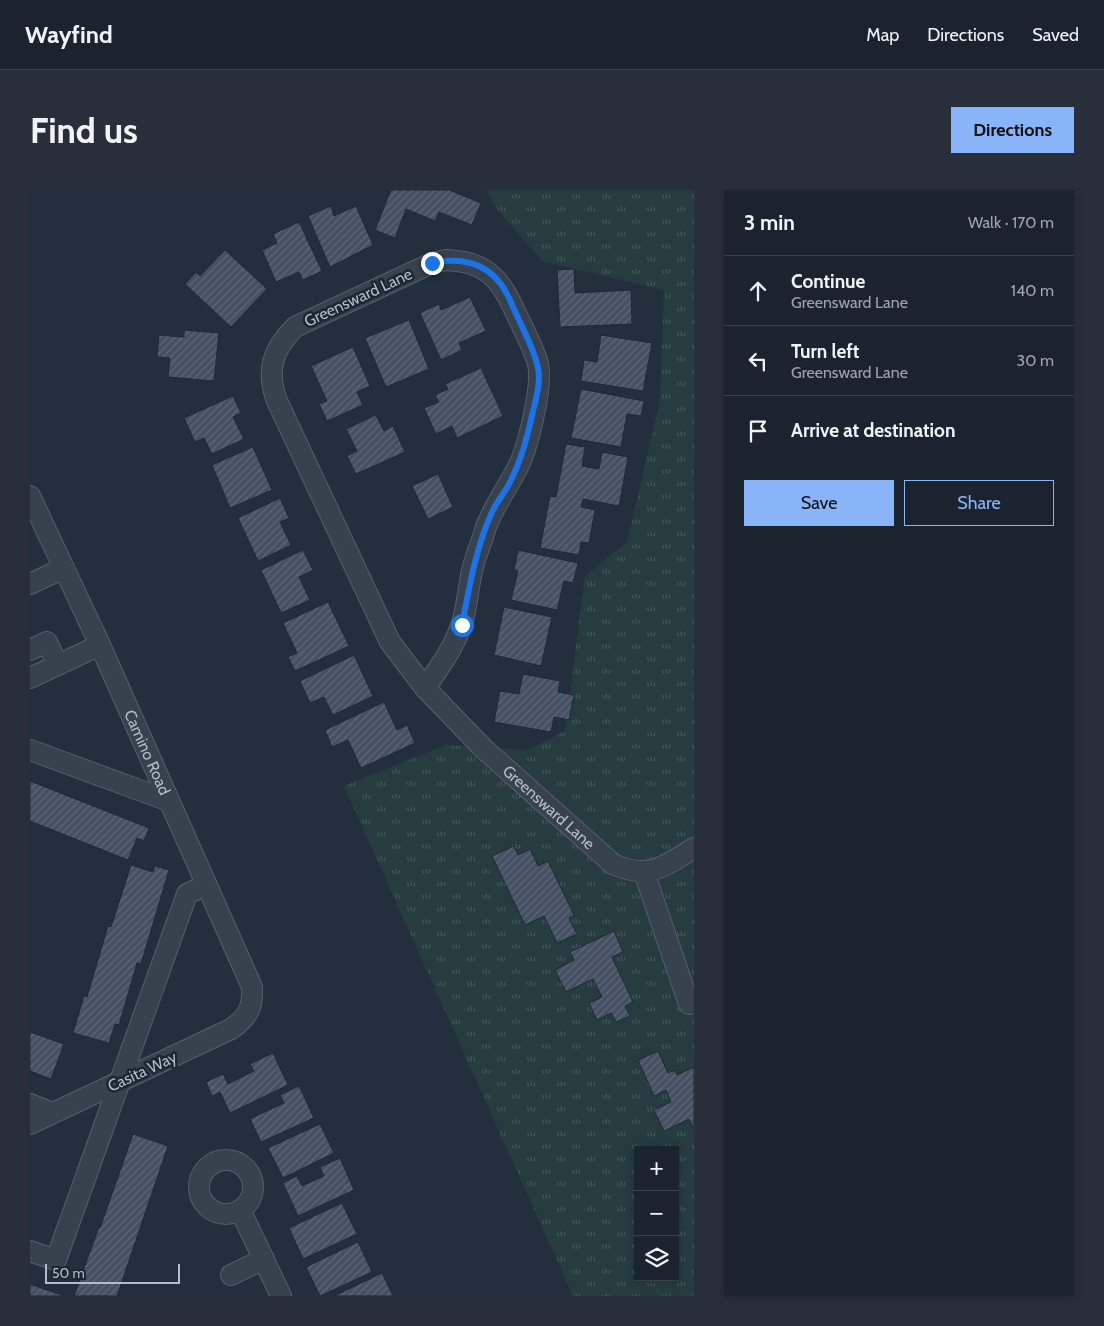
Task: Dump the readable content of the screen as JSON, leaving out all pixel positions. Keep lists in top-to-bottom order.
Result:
{
  "streets": {
    "street": ["Greensward Lane", "Camino Road", "Casita Way"]
  },
  "crossings": [
    ["Camino Road", "Casita Way"]
  ],
  "scale_bar": "50 m",
  "page": {
    "header": "Wayfind",
    "nav": ["Map", "Directions", "Saved"],
    "buttons": [
      "Directions",
      ["Save", "Share"]
    ],
    "title": "Find us",
    "heading": ["3 min", "Walk · 170 m"],
    "list": [
      ["Continue", "Greensward Lane", "140 m"],
      ["Turn left", "Greensward Lane", "30 m"],
      "Arrive at destination"
    ],
    "map_buttons": ["+", "−"],
    "scale": "50 m"
  }
}
